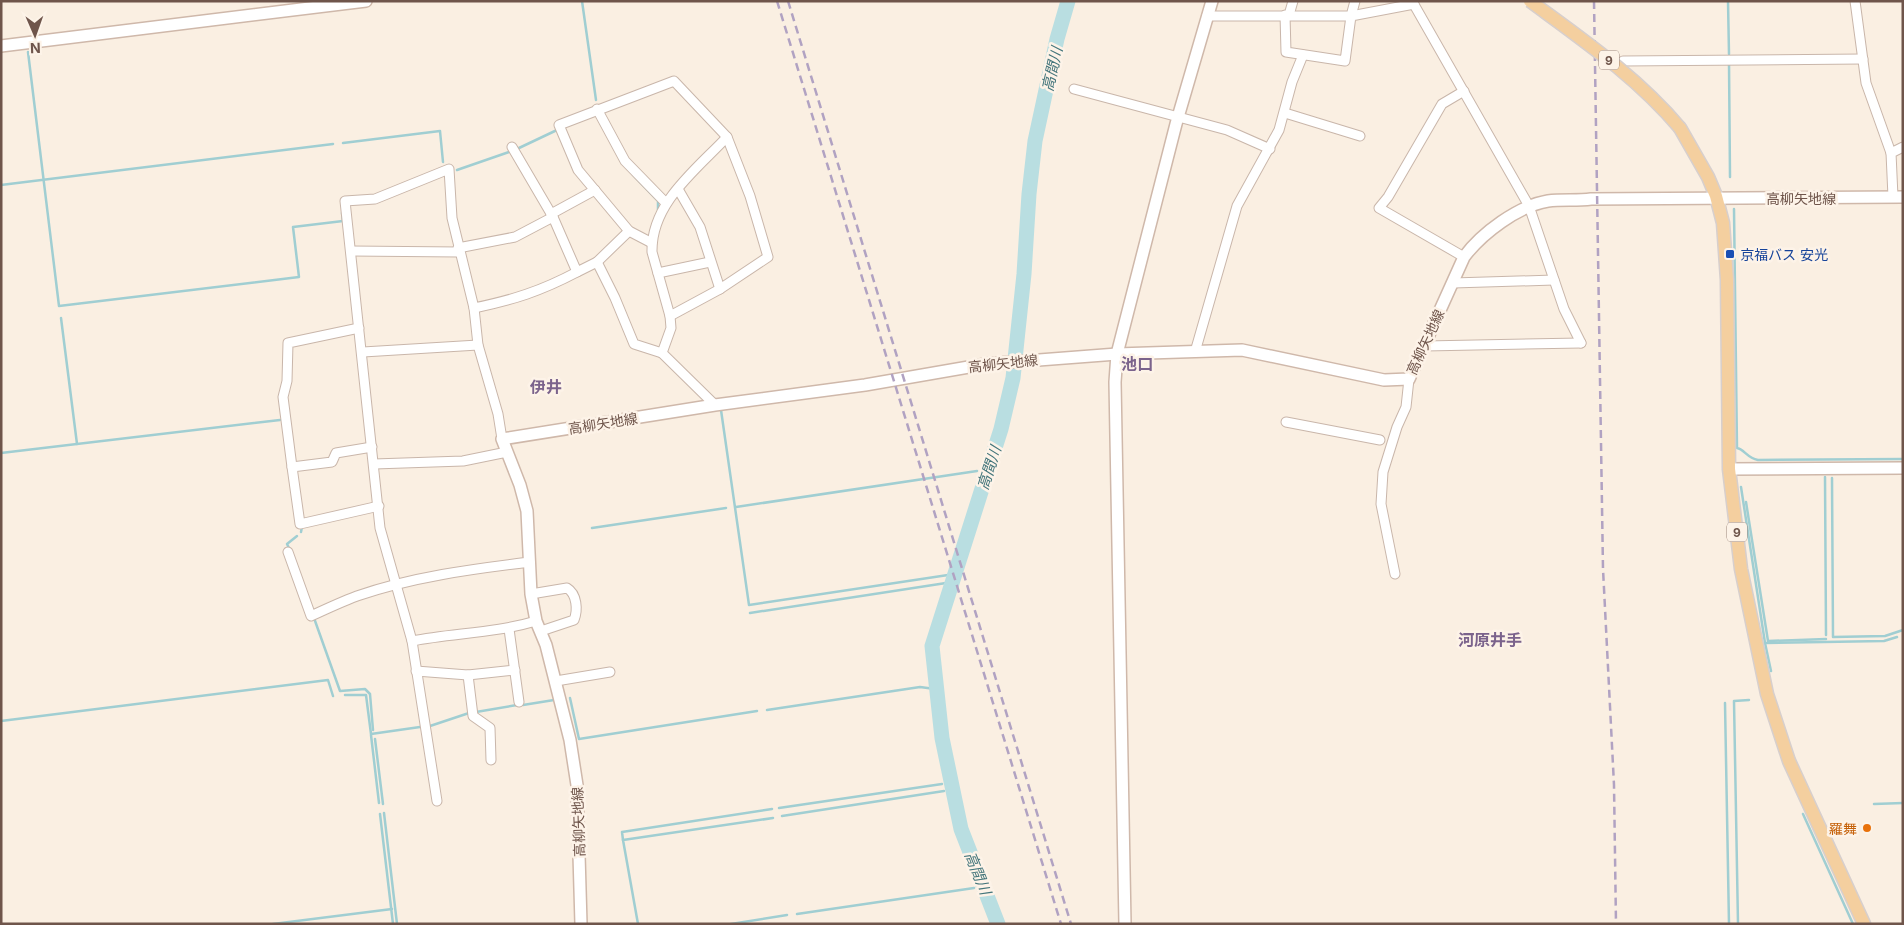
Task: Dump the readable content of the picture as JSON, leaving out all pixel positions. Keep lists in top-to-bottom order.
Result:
{
  "streets": {
    "main road": ["9", "高柳矢地線"]
  },
  "crossings": [
    ["9", "高柳矢地線"]
  ],
  "districts": ["池口", "伊井", "河原井手"],
  "water": ["高間川"],
  "places": {
    "transit": ["京福バス 安光"],
    "other": ["羅舞"]
  },
  "north": "bottom"
}
